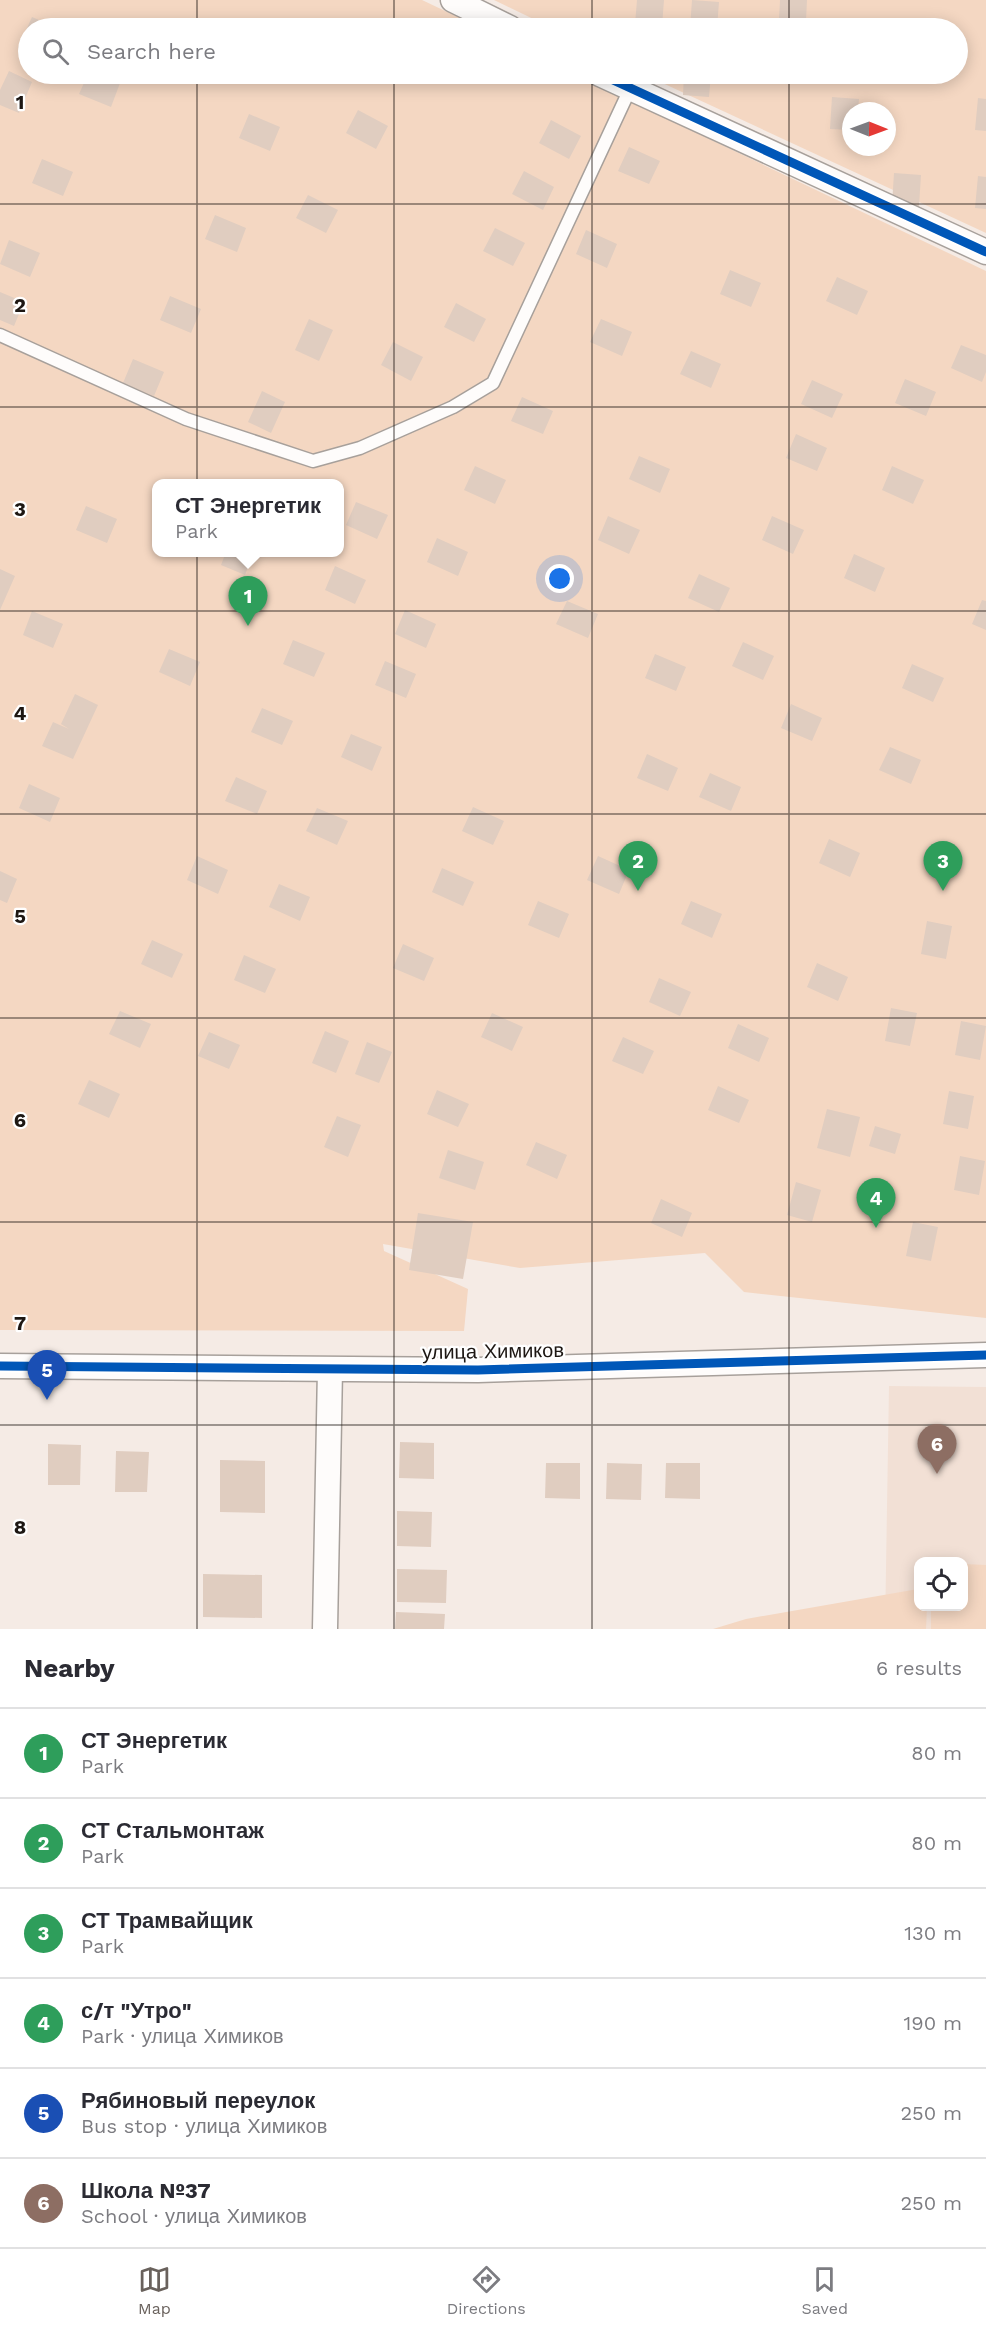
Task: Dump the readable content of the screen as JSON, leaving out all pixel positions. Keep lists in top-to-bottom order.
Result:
{
  "streets": {
    "street": ["улица Химиков"]
  },
  "north": "right",
  "page": {
    "search": "Search here",
    "popup": ["СТ Энергетик", "Park"],
    "pins": [
      "1",
      "2",
      "3",
      "4",
      "5",
      "6"
    ],
    "heading": ["Nearby", "6 results"],
    "list": [
      {
        "mark": "1",
        "name": "СТ Энергетик",
        "note": "Park",
        "value": "80 m"
      },
      {
        "mark": "2",
        "name": "СТ Стальмонтаж",
        "note": "Park",
        "value": "80 m"
      },
      {
        "mark": "3",
        "name": "СТ Трамвайщик",
        "note": "Park",
        "value": "130 m"
      },
      {
        "mark": "4",
        "name": "с/т \"Утро\"",
        "note": "Park · улица Химиков",
        "value": "190 m"
      },
      {
        "mark": "5",
        "name": "Рябиновый переулок",
        "note": "Bus stop · улица Химиков",
        "value": "250 m"
      },
      {
        "mark": "6",
        "name": "Школа №37",
        "note": "School · улица Химиков",
        "value": "250 m"
      }
    ],
    "nav": ["Map", "Directions", "Saved"]
  },
  "grid": {
    "rows": [
      "1",
      "2",
      "3",
      "4",
      "5",
      "6",
      "7",
      "8"
    ]
  }
}
